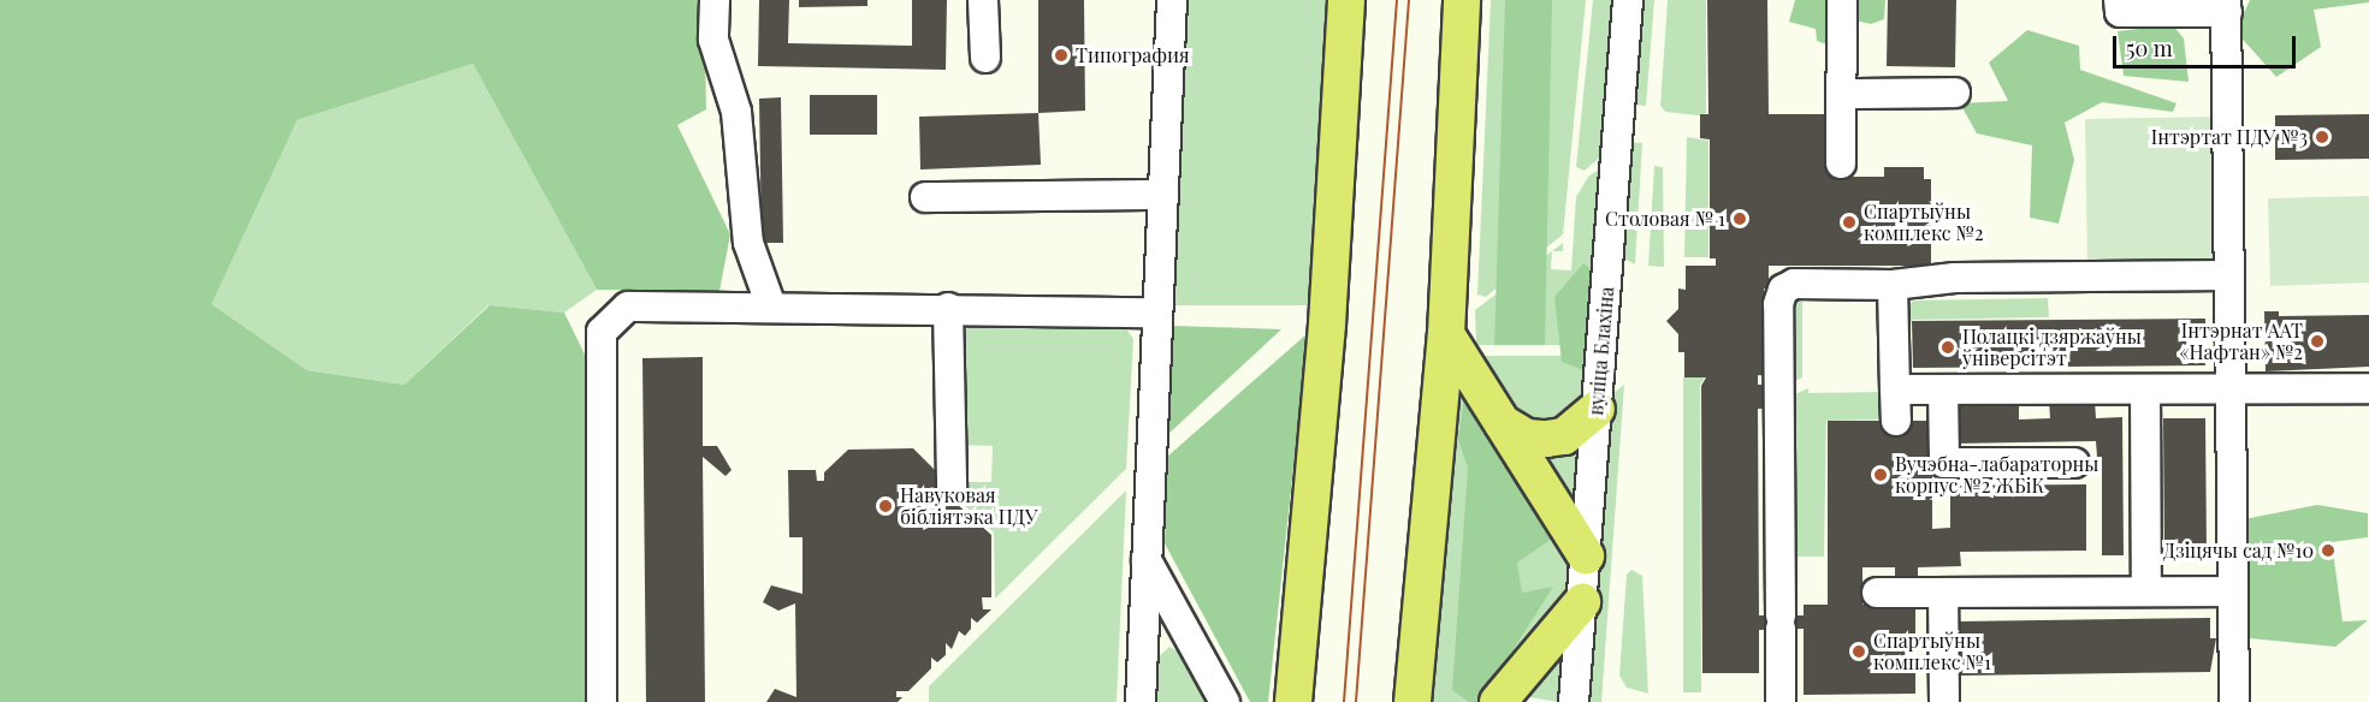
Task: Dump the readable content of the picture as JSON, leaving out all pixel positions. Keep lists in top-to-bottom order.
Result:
{
  "streets": {
    "street": ["вуліца Блахіна"]
  },
  "places": [
    "Типография",
    "Інтэртат ПДУ №3",
    "Столовая № 1",
    "Спартыўны комплекс №2",
    "Інтэрнат ААТ «Нафтан» №2",
    "Полацкі дзяржаўны ўніверсітэт",
    "Вучэбна-лабараторны корпус №2 ЖБіК",
    "Навуковая бібліятэка ПДУ",
    "Дзіцячы сад №10",
    "Спартыўны комплекс №1"
  ],
  "scale_bar": "50 m"
}
